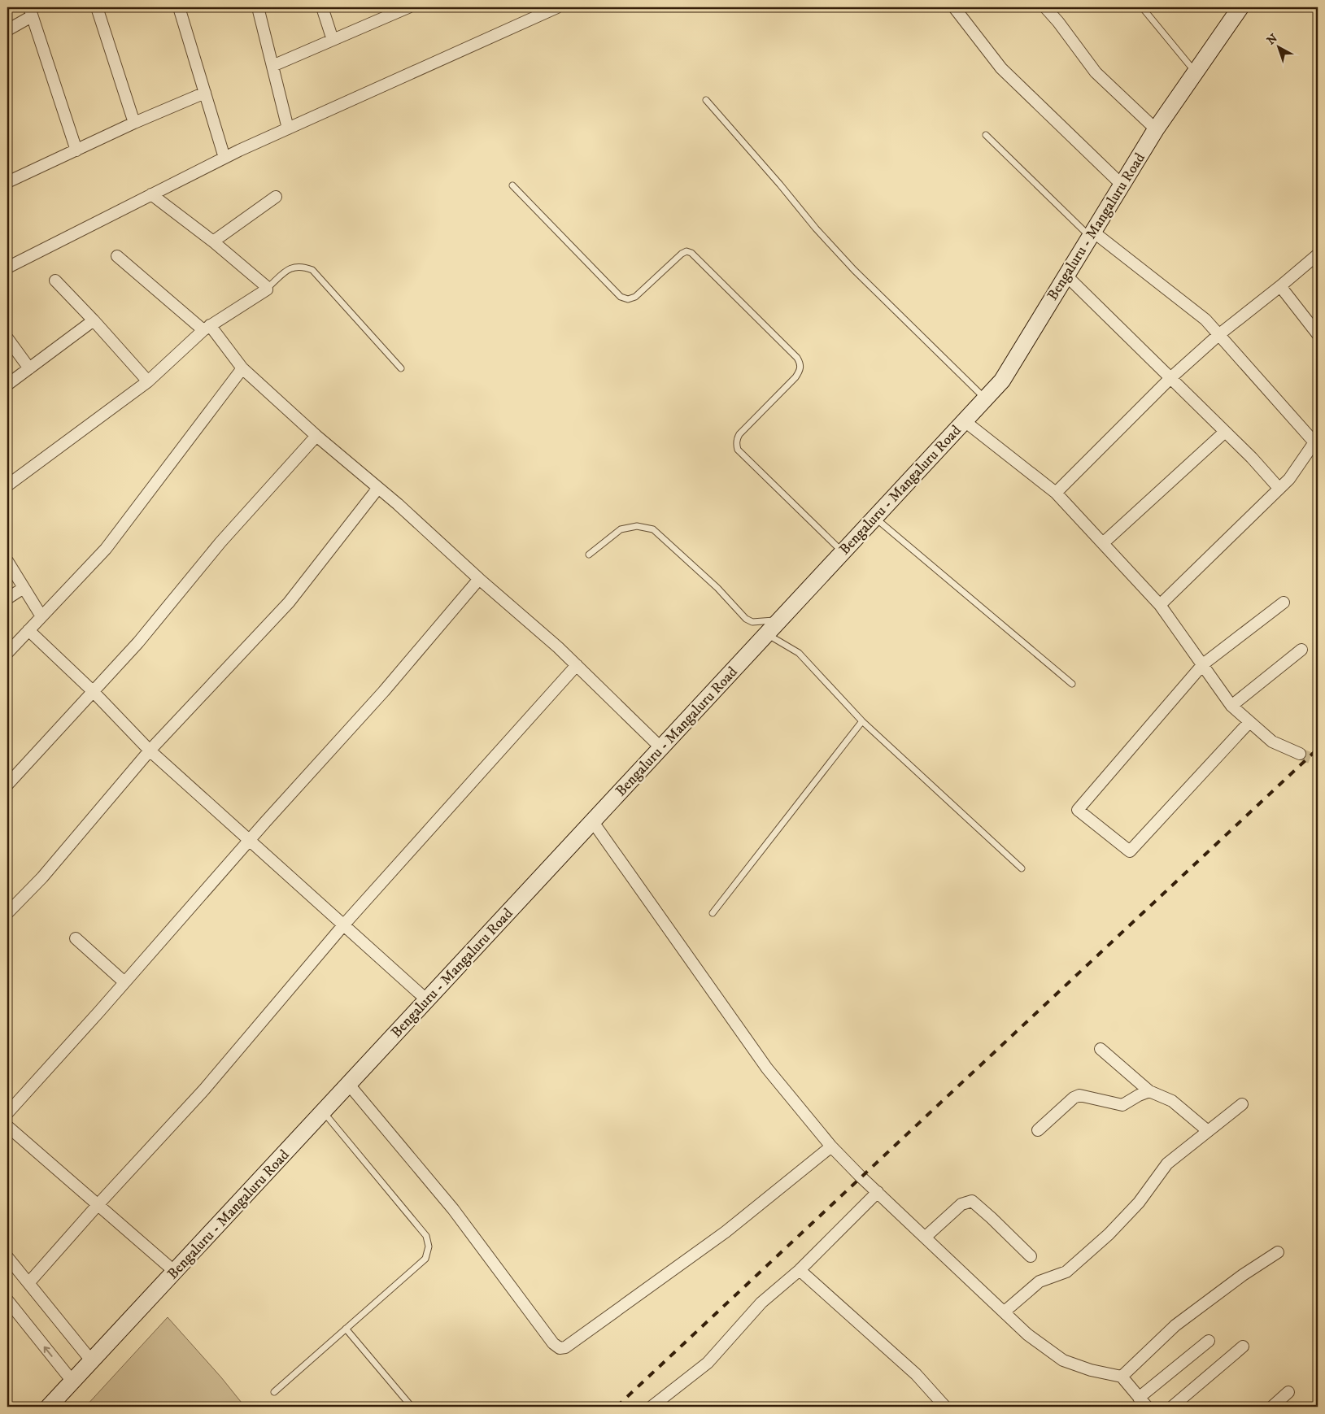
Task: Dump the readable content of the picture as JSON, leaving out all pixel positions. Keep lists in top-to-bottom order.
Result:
{
  "streets": {
    "street": ["Bengaluru - Mangaluru Road"]
  },
  "north": "top left"
}
